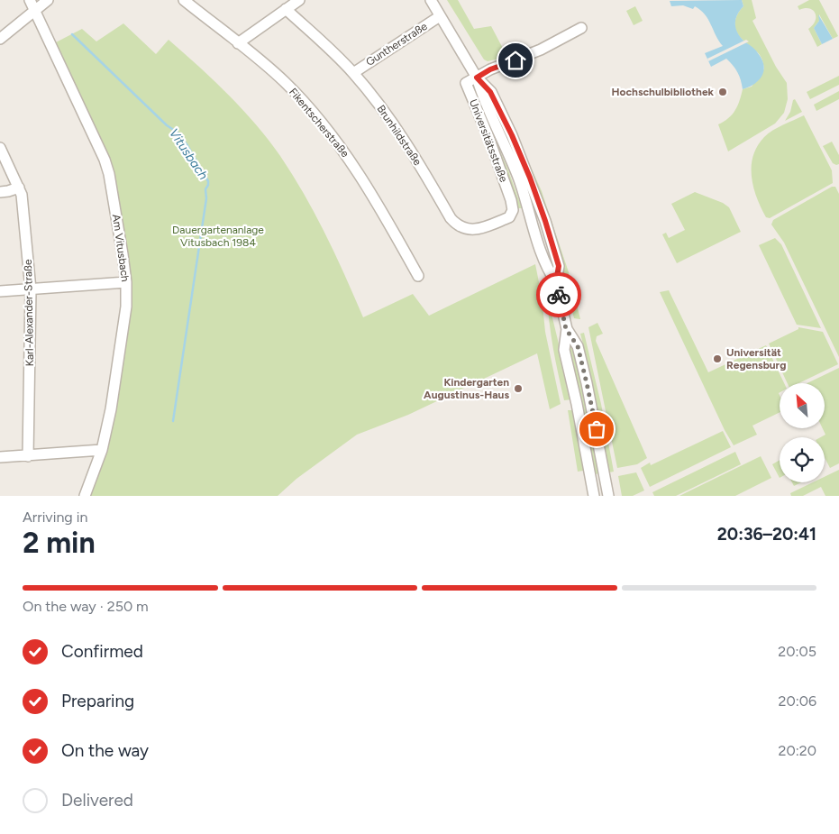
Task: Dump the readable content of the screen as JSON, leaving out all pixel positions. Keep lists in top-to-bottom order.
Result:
{
  "streets": {
    "street": [
      "Guntherstraße",
      "Fikentscherstraße",
      "Brunhildstraße",
      "Universitätsstraße",
      "Am Vitusbach",
      "Karl-Alexander-Straße"
    ]
  },
  "crossings": [
    ["Guntherstraße", "Brunhildstraße"],
    ["Guntherstraße", "Universitätsstraße"],
    ["Brunhildstraße", "Universitätsstraße"]
  ],
  "water": ["Vitusbach"],
  "parks": ["Dauergartenanlage Vitusbach 1984"],
  "places": ["Hochschulbibliothek", "Universität Regensburg", "Kindergarten Augustinus-Haus"],
  "north": "top left",
  "page": {
    "heading": ["2 min", "Arriving in", "20:36–20:41"],
    "bar": "On the way · 250 m",
    "list": [
      ["Confirmed", "20:05"],
      ["Preparing", "20:06"],
      ["On the way", "20:20"],
      "Delivered"
    ]
  }
}
